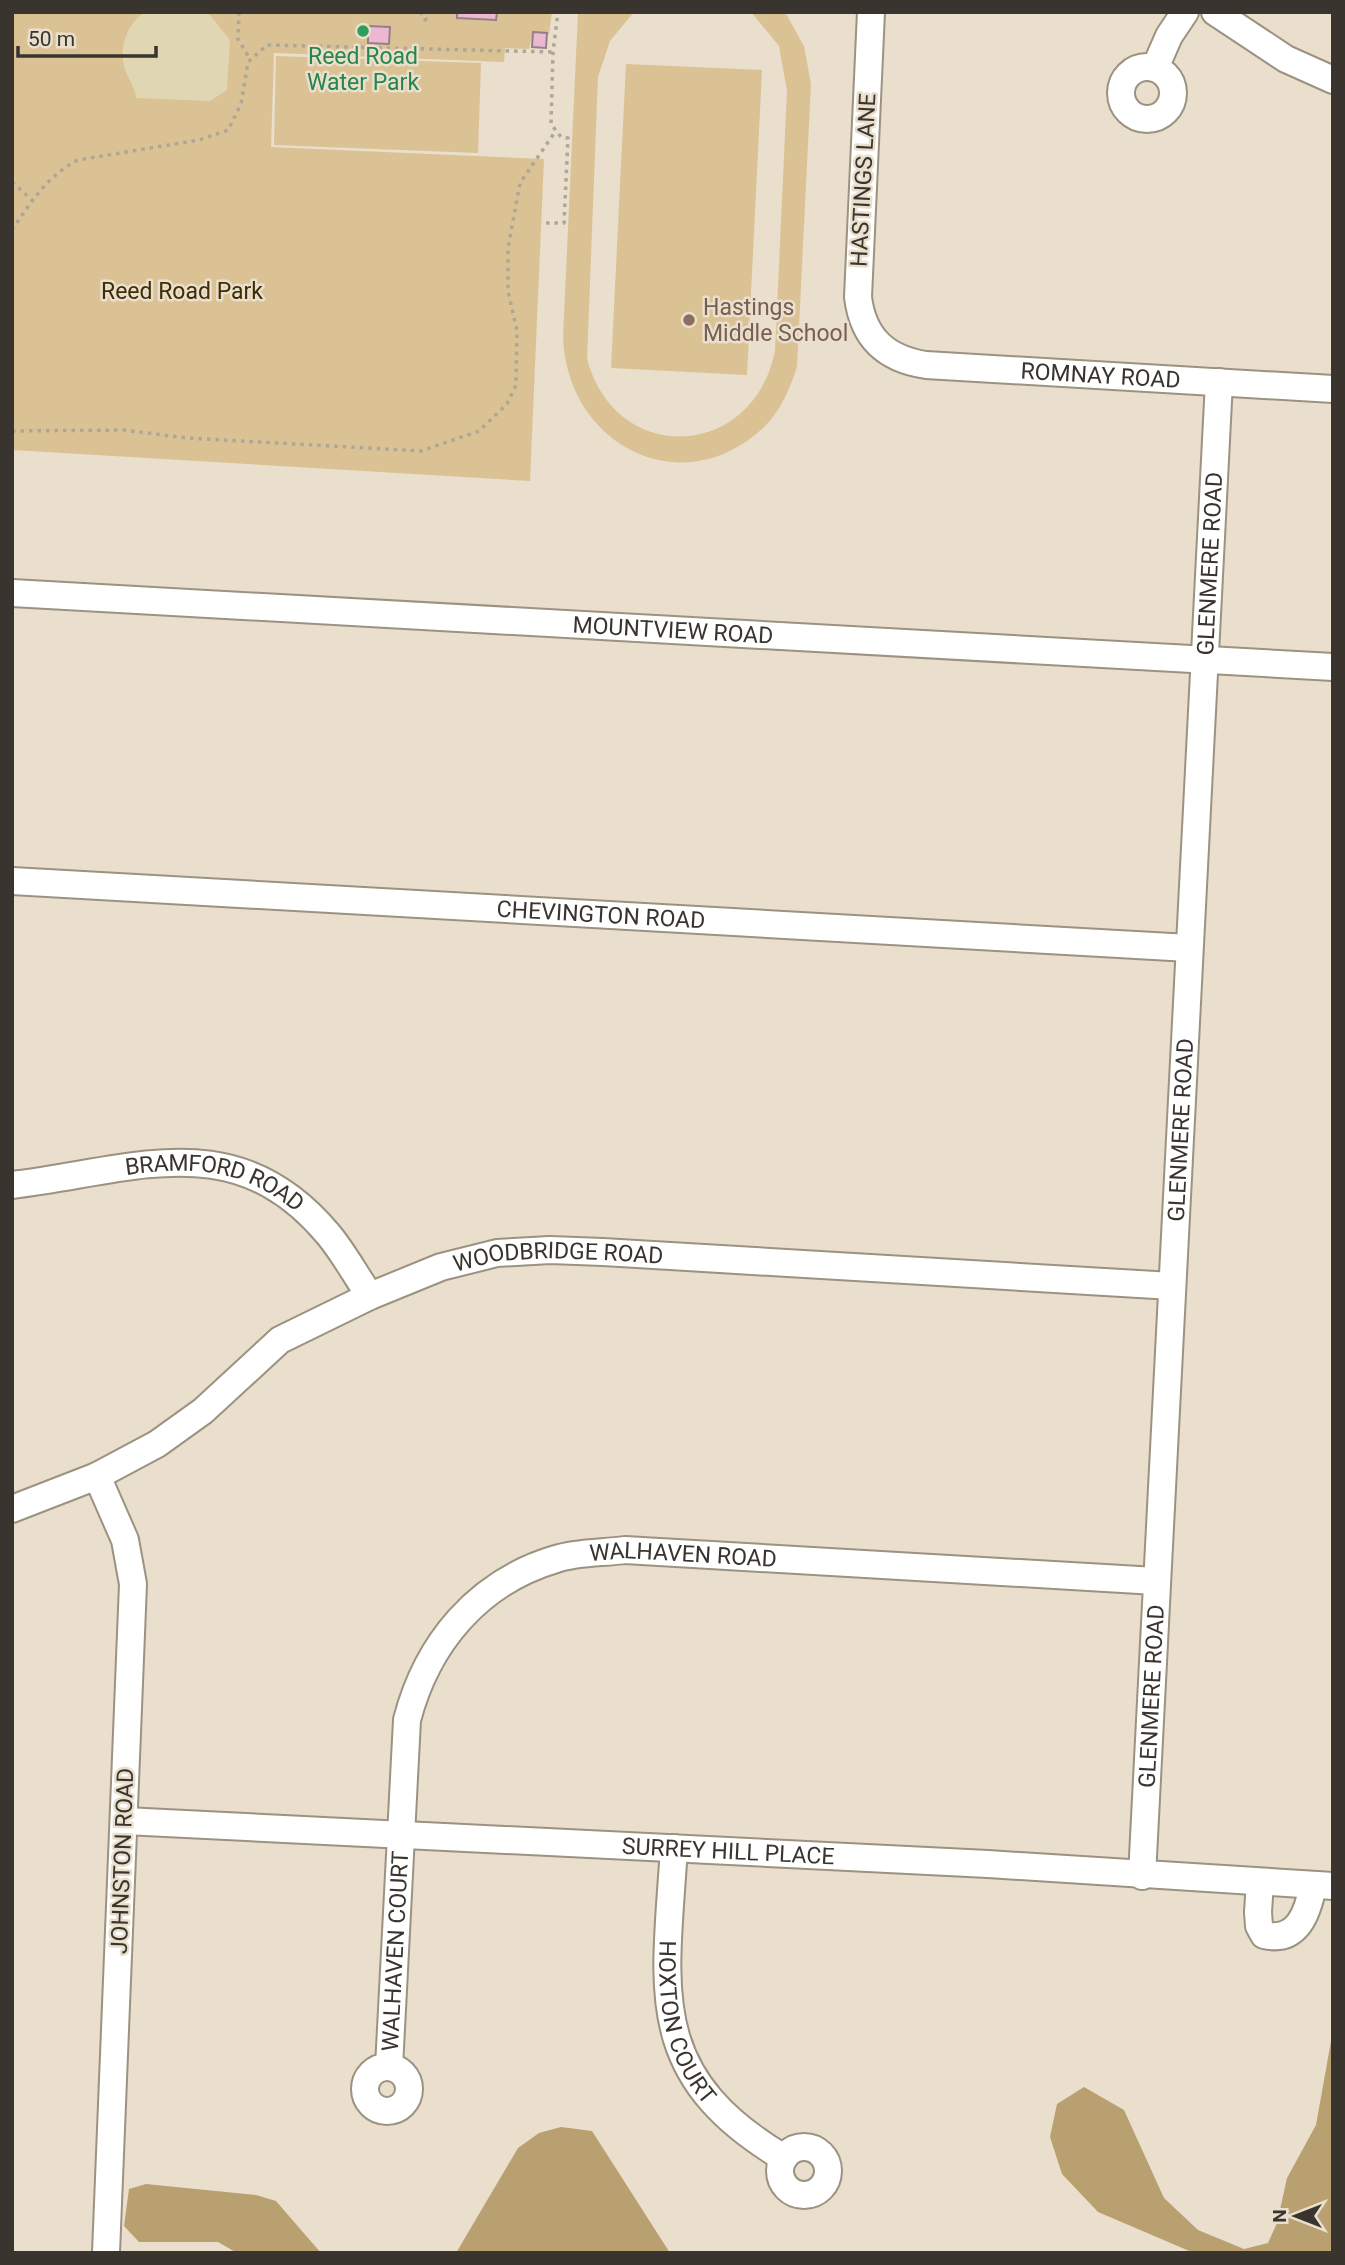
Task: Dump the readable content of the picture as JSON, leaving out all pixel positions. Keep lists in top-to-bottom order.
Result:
{
  "streets": {
    "street": [
      "HASTINGS LANE",
      "ROMNAY ROAD",
      "GLENMERE ROAD",
      "MOUNTVIEW ROAD",
      "CHEVINGTON ROAD",
      "BRAMFORD ROAD",
      "WOODBRIDGE ROAD",
      "WALHAVEN ROAD",
      "SURREY HILL PLACE",
      "JOHNSTON ROAD",
      "WALHAVEN COURT",
      "HOXTON COURT"
    ]
  },
  "crossings": [
    ["HASTINGS LANE", "ROMNAY ROAD"],
    ["ROMNAY ROAD", "GLENMERE ROAD"],
    ["GLENMERE ROAD", "MOUNTVIEW ROAD"],
    ["GLENMERE ROAD", "CHEVINGTON ROAD"],
    ["GLENMERE ROAD", "WOODBRIDGE ROAD"],
    ["GLENMERE ROAD", "WALHAVEN ROAD"],
    ["GLENMERE ROAD", "SURREY HILL PLACE"],
    ["BRAMFORD ROAD", "WOODBRIDGE ROAD"],
    ["WOODBRIDGE ROAD", "JOHNSTON ROAD"],
    ["WALHAVEN ROAD", "SURREY HILL PLACE"],
    ["WALHAVEN ROAD", "WALHAVEN COURT"],
    ["SURREY HILL PLACE", "JOHNSTON ROAD"],
    ["SURREY HILL PLACE", "WALHAVEN COURT"],
    ["SURREY HILL PLACE", "HOXTON COURT"]
  ],
  "parks": ["Reed Road Park"],
  "places": ["Reed Road Water Park", "Hastings Middle School"],
  "scale_bar": "50 m",
  "north": "left"
}
